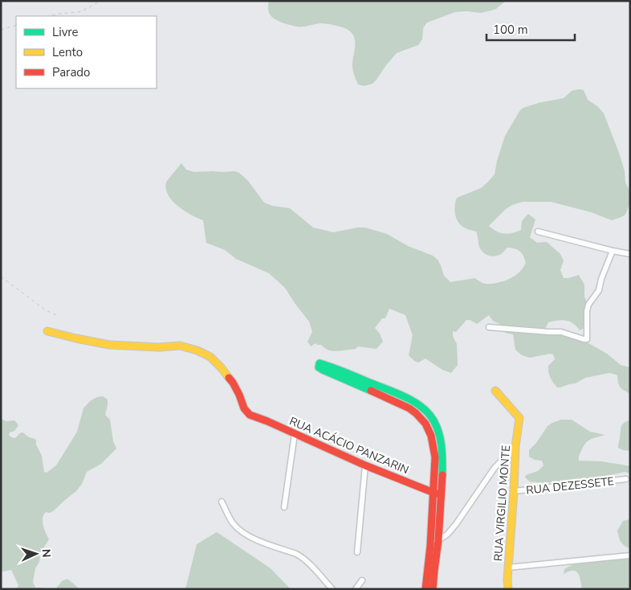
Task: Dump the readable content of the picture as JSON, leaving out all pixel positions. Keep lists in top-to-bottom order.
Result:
{
  "streets": {
    "street": ["RUA ACÁCIO PANZARIN", "RUA DEZESSETE", "RUA VIRGILIO MONTE"]
  },
  "crossings": [
    ["RUA DEZESSETE", "RUA VIRGILIO MONTE"]
  ],
  "legend": ["Livre", "Lento", "Parado"],
  "scale_bar": "100 m",
  "north": "right"
}
